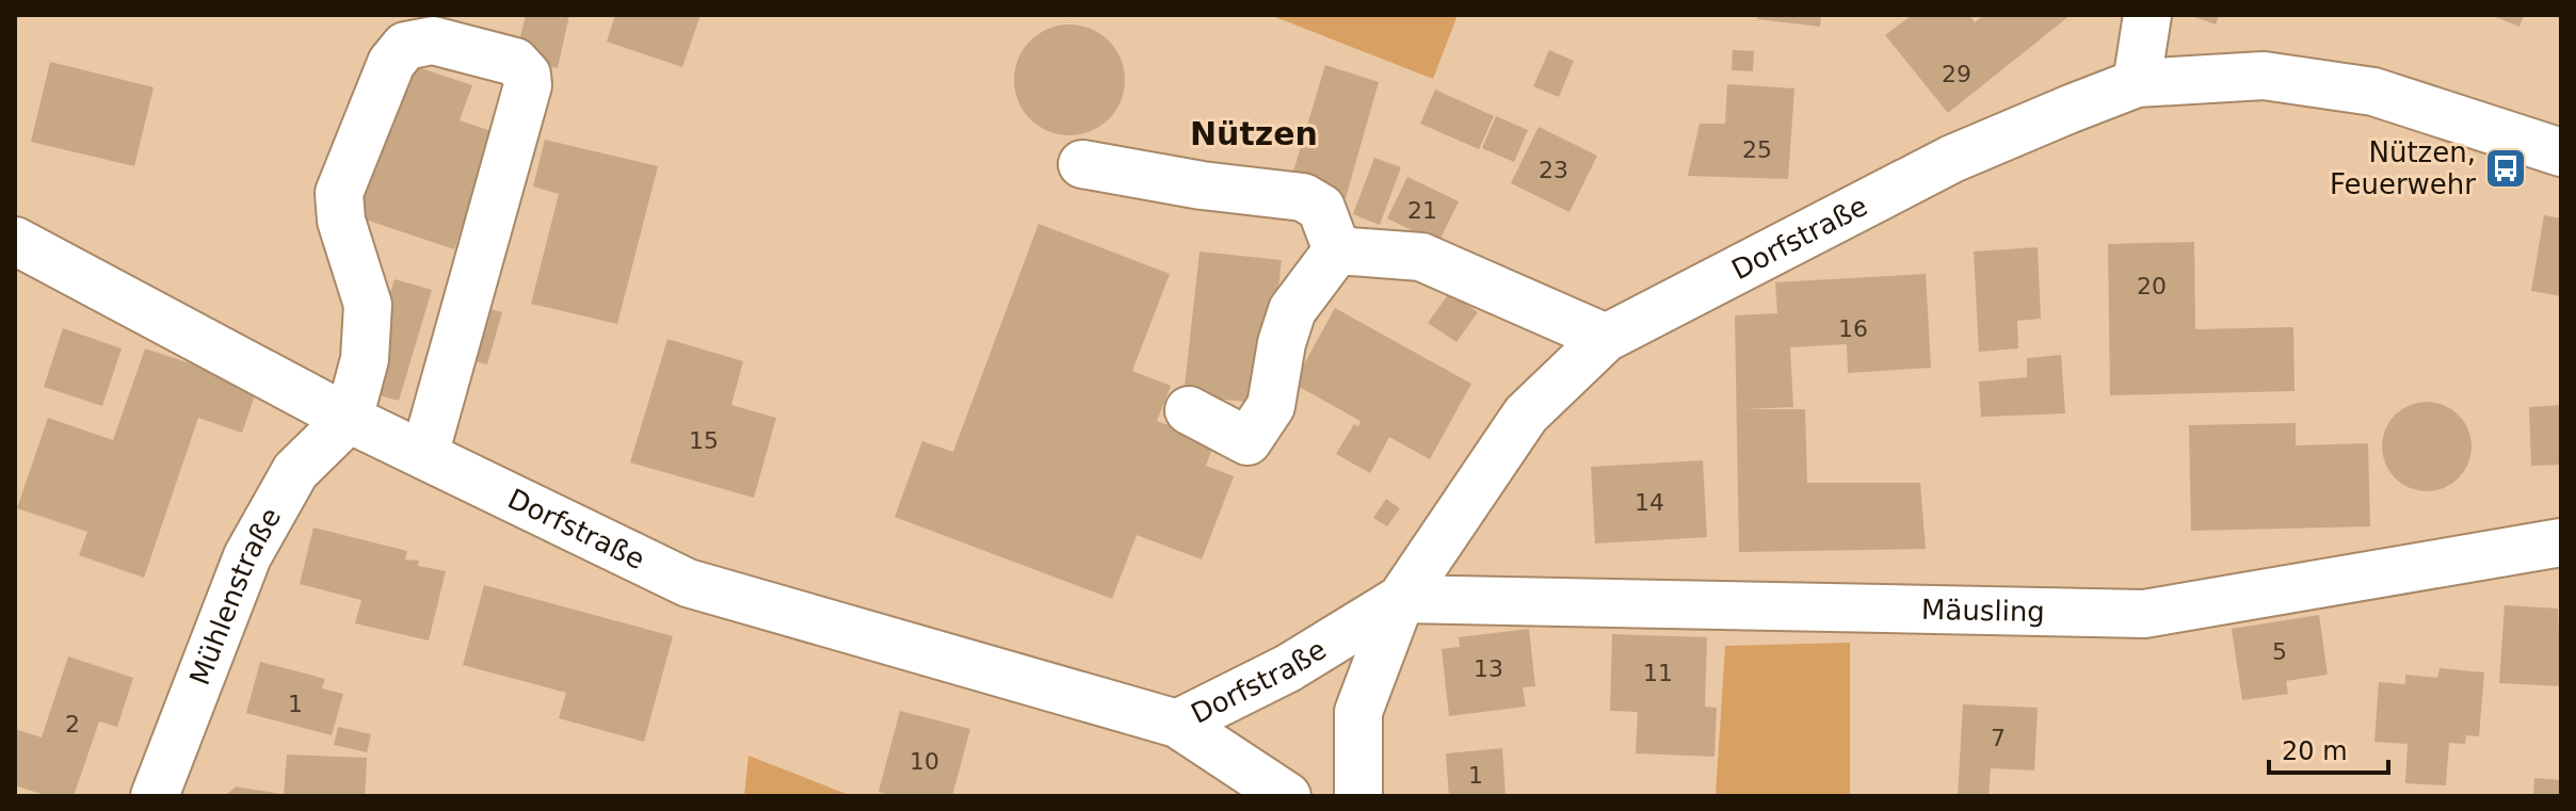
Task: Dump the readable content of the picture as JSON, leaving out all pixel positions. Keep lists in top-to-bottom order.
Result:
{
  "streets": {
    "street": ["Dorfstraße", "Mühlenstraße", "Mäusling"]
  },
  "crossings": [
    ["Dorfstraße", "Mühlenstraße"],
    ["Dorfstraße", "Mäusling"]
  ],
  "districts": ["Nützen"],
  "places": {
    "bus stop": ["Nützen, Feuerwehr"]
  },
  "house_numbers": [
    "29",
    "25",
    "23",
    "21",
    "20",
    "16",
    "15",
    "14",
    "5",
    "13",
    "11",
    "1",
    "2",
    "7",
    "10",
    "1"
  ],
  "scale_bar": "20 m"
}
